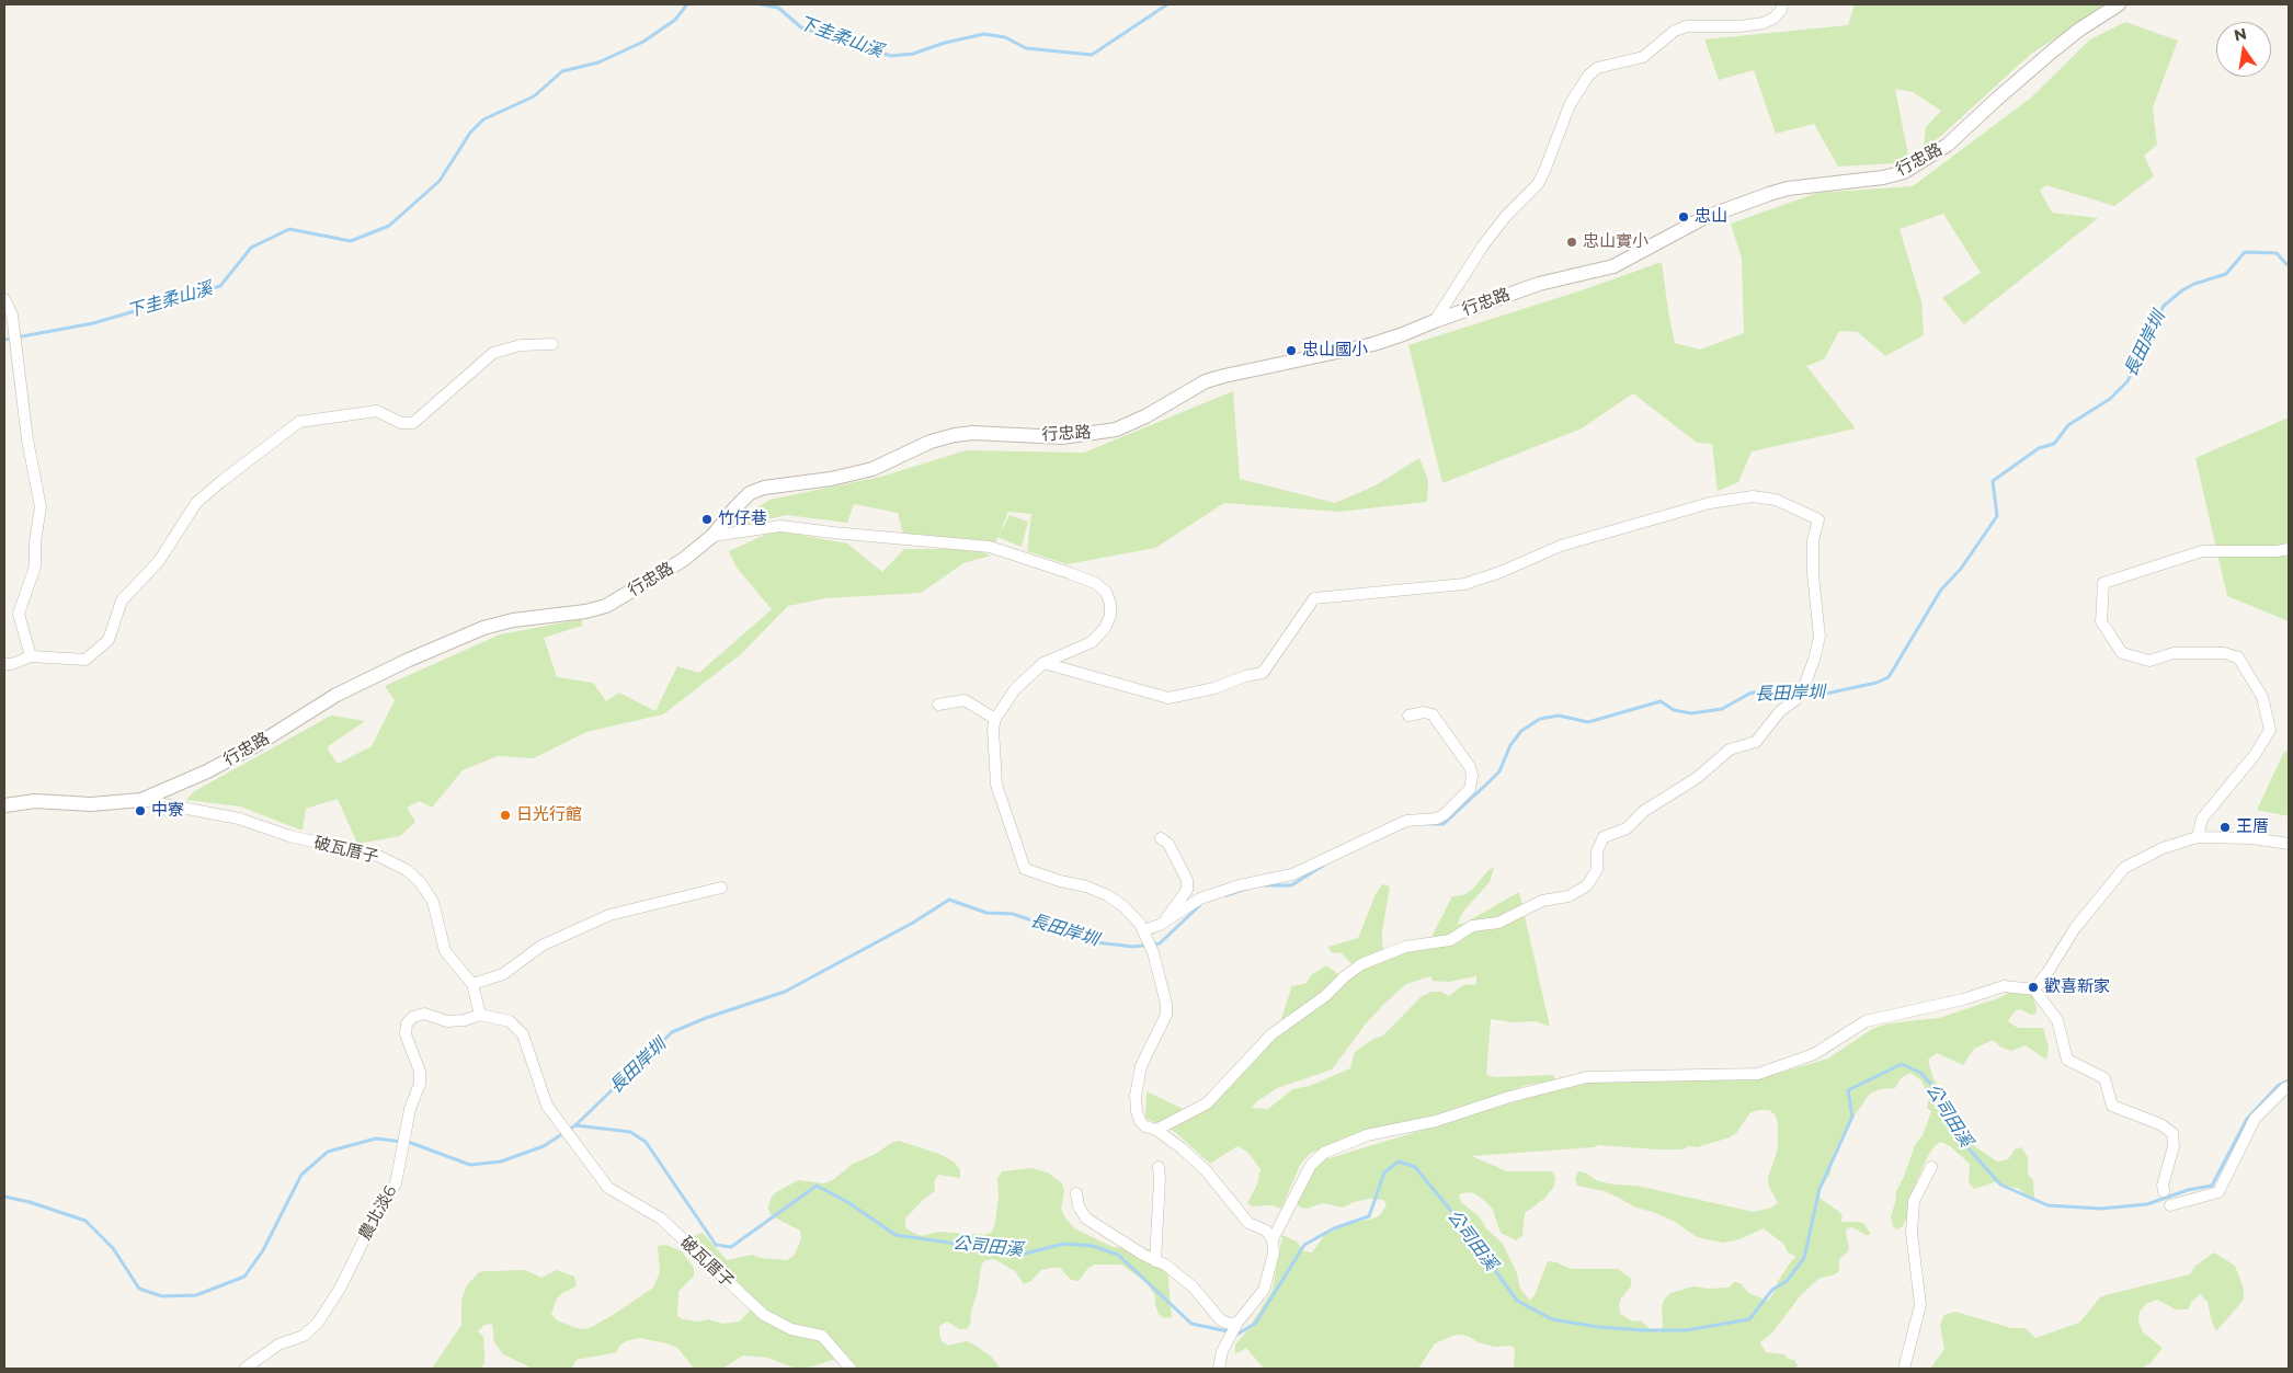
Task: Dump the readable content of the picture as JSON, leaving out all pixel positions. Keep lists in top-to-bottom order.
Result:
{
  "streets": {
    "street": ["行忠路", "破瓦厝子", "農北淡6"]
  },
  "crossings": [
    ["行忠路", "破瓦厝子"],
    ["破瓦厝子", "農北淡6"]
  ],
  "water": ["下圭柔山溪", "長田岸圳", "公司田溪"],
  "places": [
    "忠山",
    "忠山實小",
    "忠山國小",
    "竹仔巷",
    "中寮",
    "日光行館",
    "王厝",
    "歡喜新家"
  ],
  "north": "top"
}
